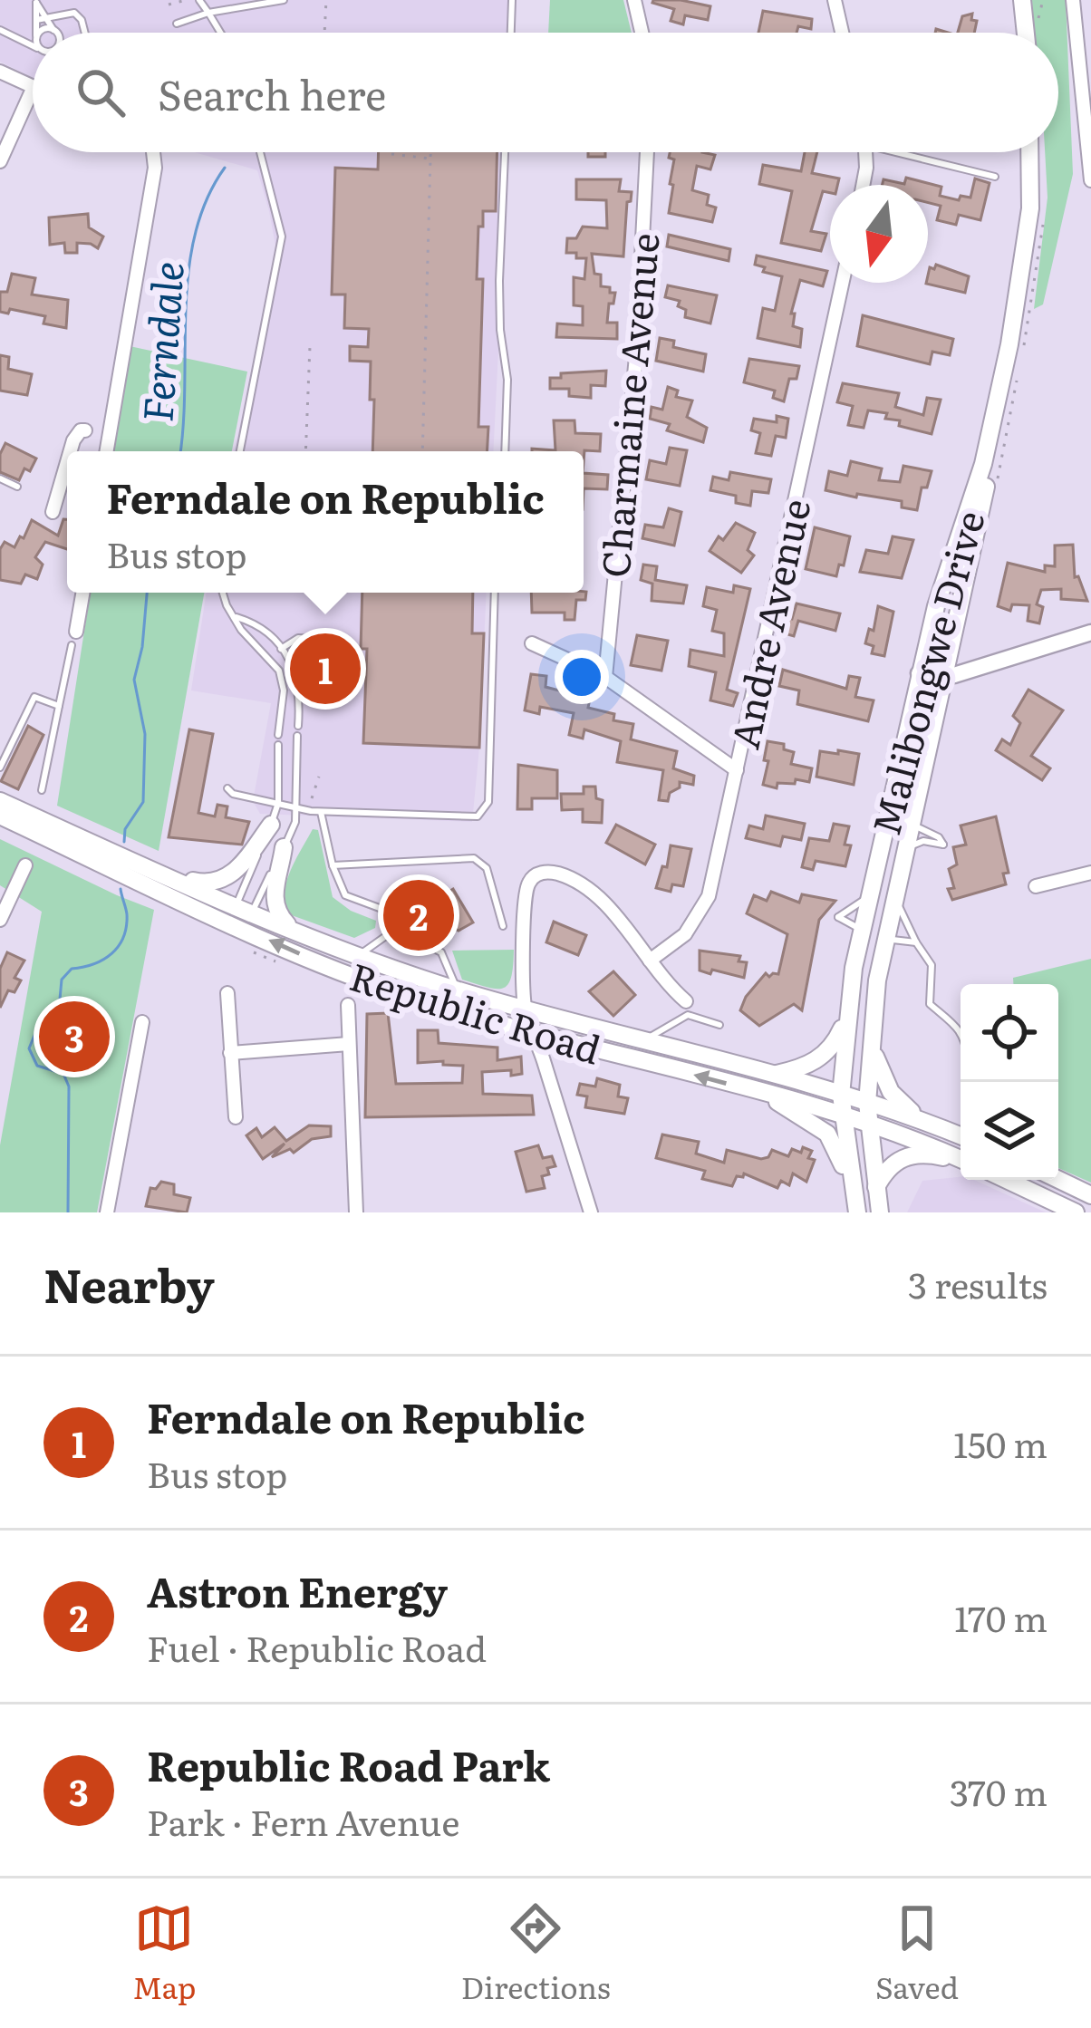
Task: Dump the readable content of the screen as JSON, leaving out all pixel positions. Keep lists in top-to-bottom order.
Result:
{
  "streets": {
    "main road": ["Malibongwe Drive", "Republic Road"],
    "street": ["Charmaine Avenue", "Andre Avenue"]
  },
  "crossings": [
    ["Malibongwe Drive", "Republic Road"]
  ],
  "water": ["Ferndale"],
  "north": "bottom",
  "page": {
    "search": "Search here",
    "popup": ["Ferndale on Republic", "Bus stop"],
    "pins": ["1", "2", "3"],
    "heading": ["Nearby", "3 results"],
    "list": [
      {
        "mark": "1",
        "name": "Ferndale on Republic",
        "note": "Bus stop",
        "value": "150 m"
      },
      {
        "mark": "2",
        "name": "Astron Energy",
        "note": "Fuel · Republic Road",
        "value": "170 m"
      },
      {
        "mark": "3",
        "name": "Republic Road Park",
        "note": "Park · Fern Avenue",
        "value": "370 m"
      }
    ],
    "nav": ["Map", "Directions", "Saved"]
  }
}
